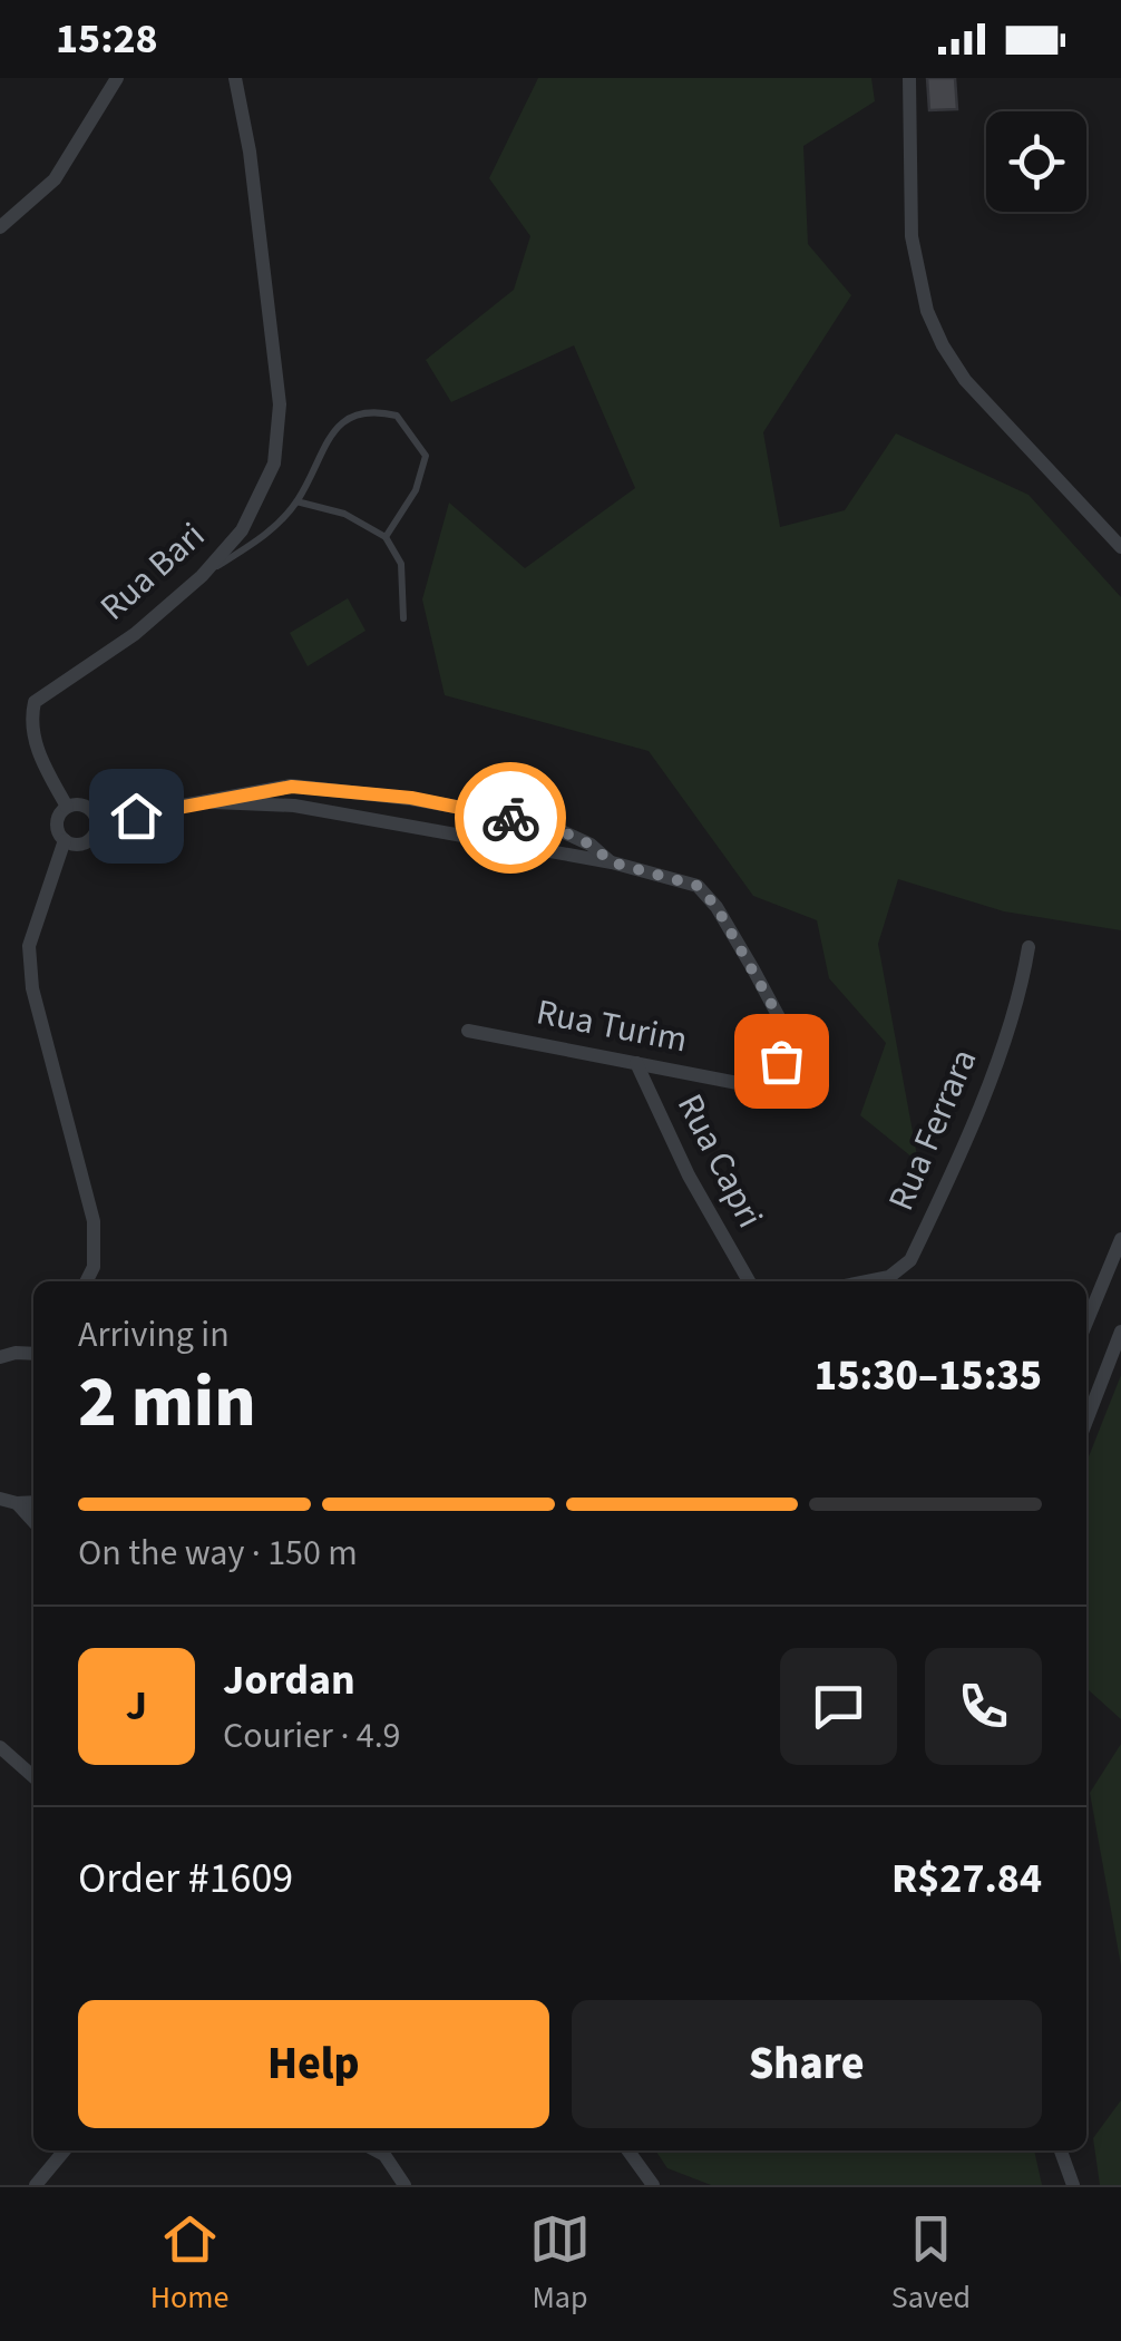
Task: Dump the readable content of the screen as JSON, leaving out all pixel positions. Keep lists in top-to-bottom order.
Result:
{
  "streets": {
    "street": [
      "Rua Bari",
      "Rua Turim",
      "Rua Ferrara",
      "Rua Capri"
    ]
  },
  "crossings": [
    ["Rua Bari", "Rua Turim"],
    ["Rua Turim", "Rua Capri"]
  ],
  "page": {
    "status": "15:28",
    "heading": ["2 min", "Arriving in", "15:30–15:35"],
    "panel": [
      "Jordan",
      "Courier · 4.9",
      "Order #1609",
      "R$27.84"
    ],
    "bar": "On the way · 150 m",
    "round": "J",
    "buttons": ["Help", "Share"],
    "tabs": ["Home", "Map", "Saved"]
  }
}
